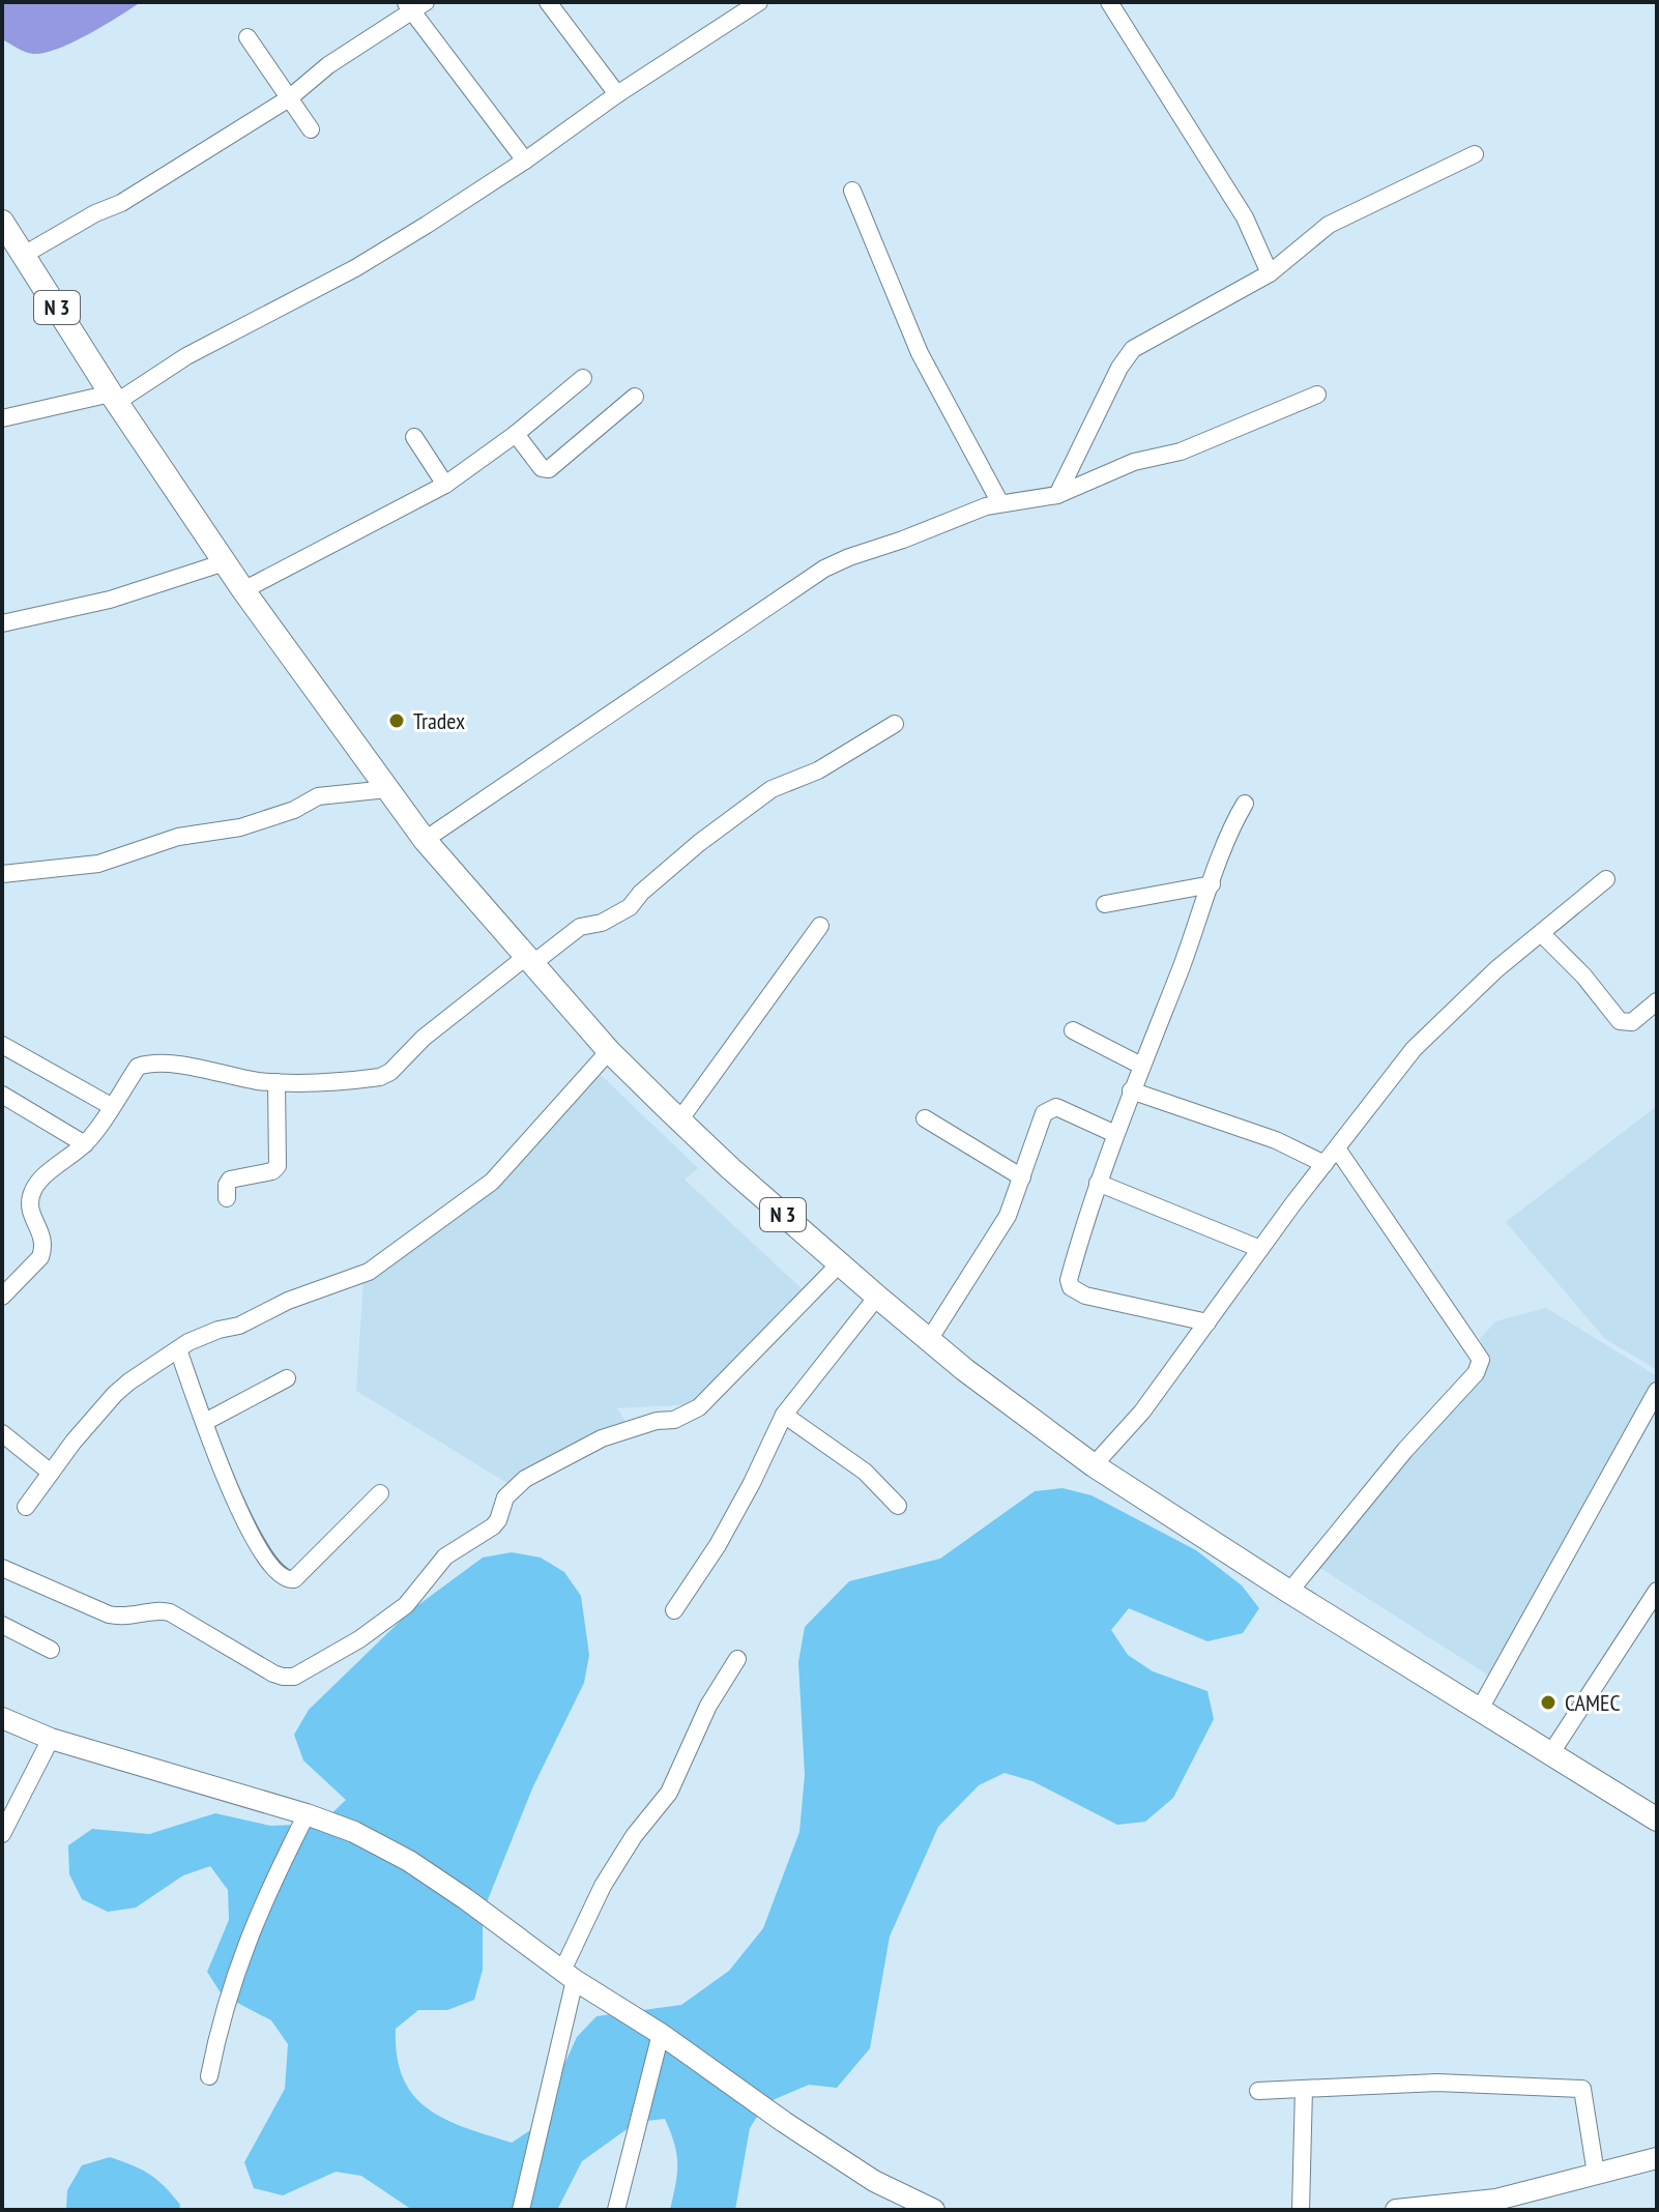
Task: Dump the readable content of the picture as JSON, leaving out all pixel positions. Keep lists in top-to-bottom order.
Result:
{
  "streets": {
    "highway": ["N 3"]
  },
  "places": ["Tradex", "CAMEC"]
}
